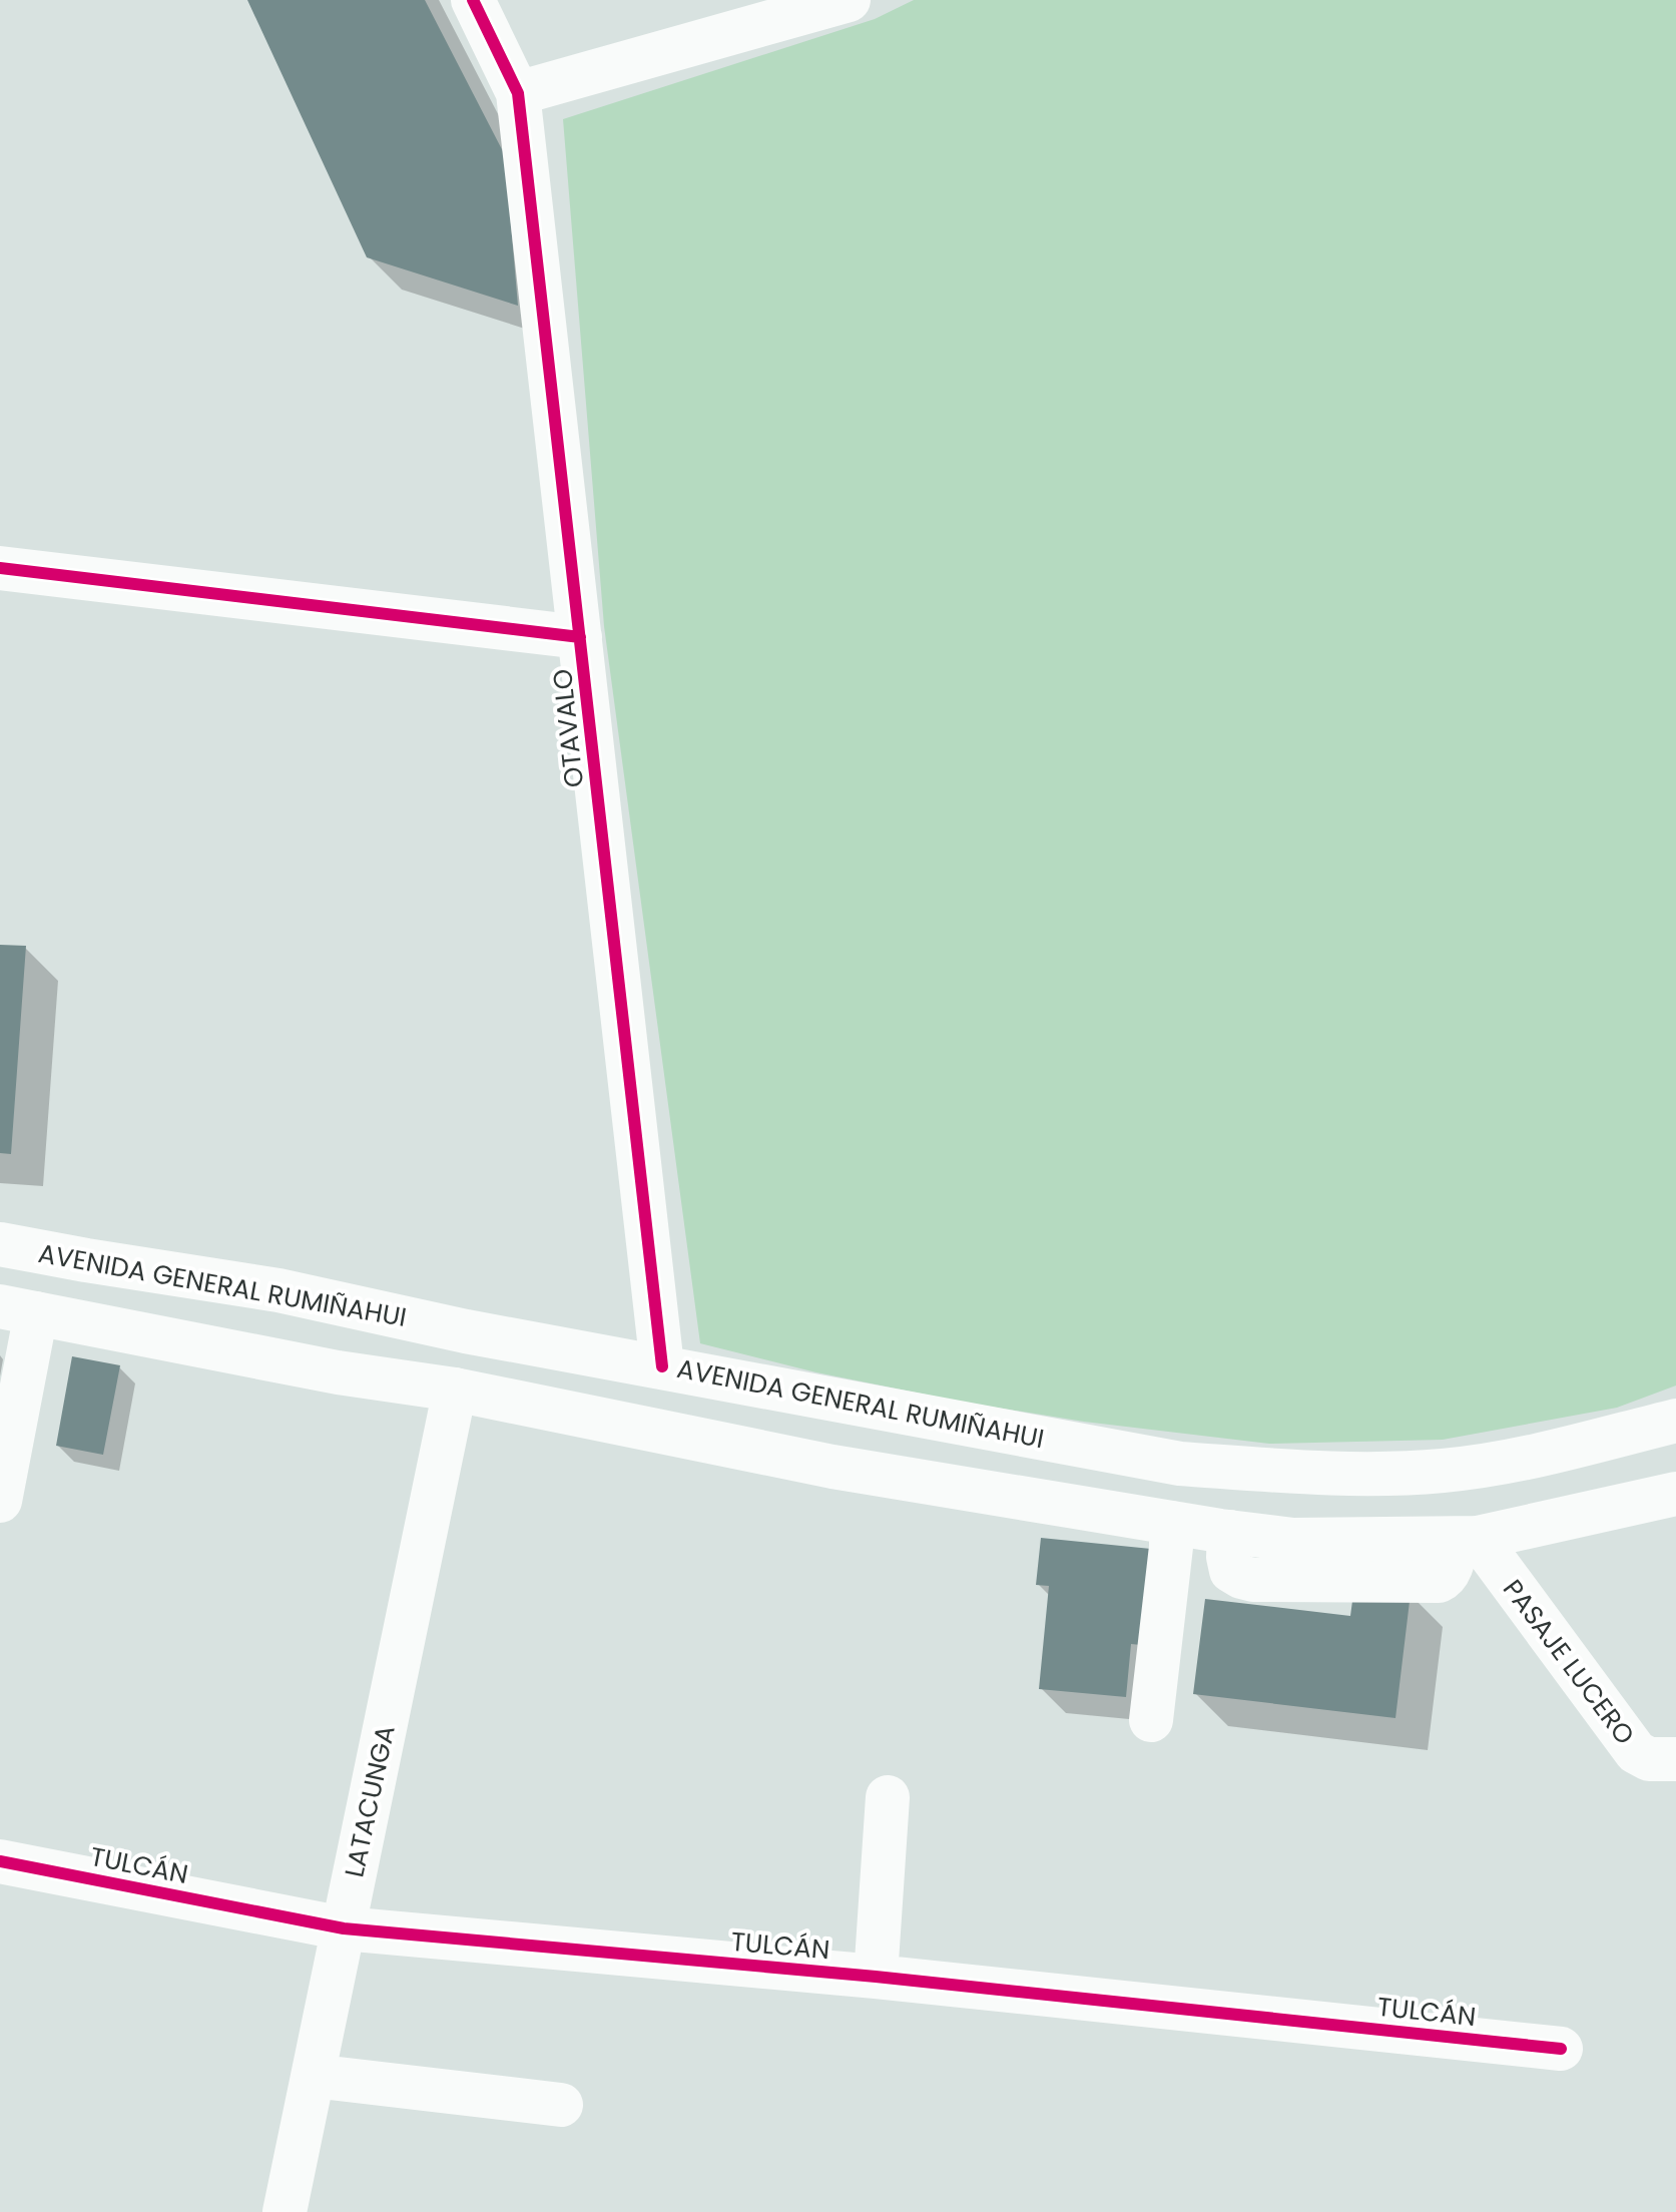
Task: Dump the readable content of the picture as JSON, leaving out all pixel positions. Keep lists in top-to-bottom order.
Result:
{
  "streets": {
    "main road": [
      "OTAVALO",
      "AVENIDA GENERAL RUMIÑAHUI",
      "PASAJE LUCERO",
      "LATACUNGA",
      "TULCÁN"
    ]
  },
  "crossings": [
    ["OTAVALO", "AVENIDA GENERAL RUMIÑAHUI"],
    ["LATACUNGA", "TULCÁN"]
  ]
}
